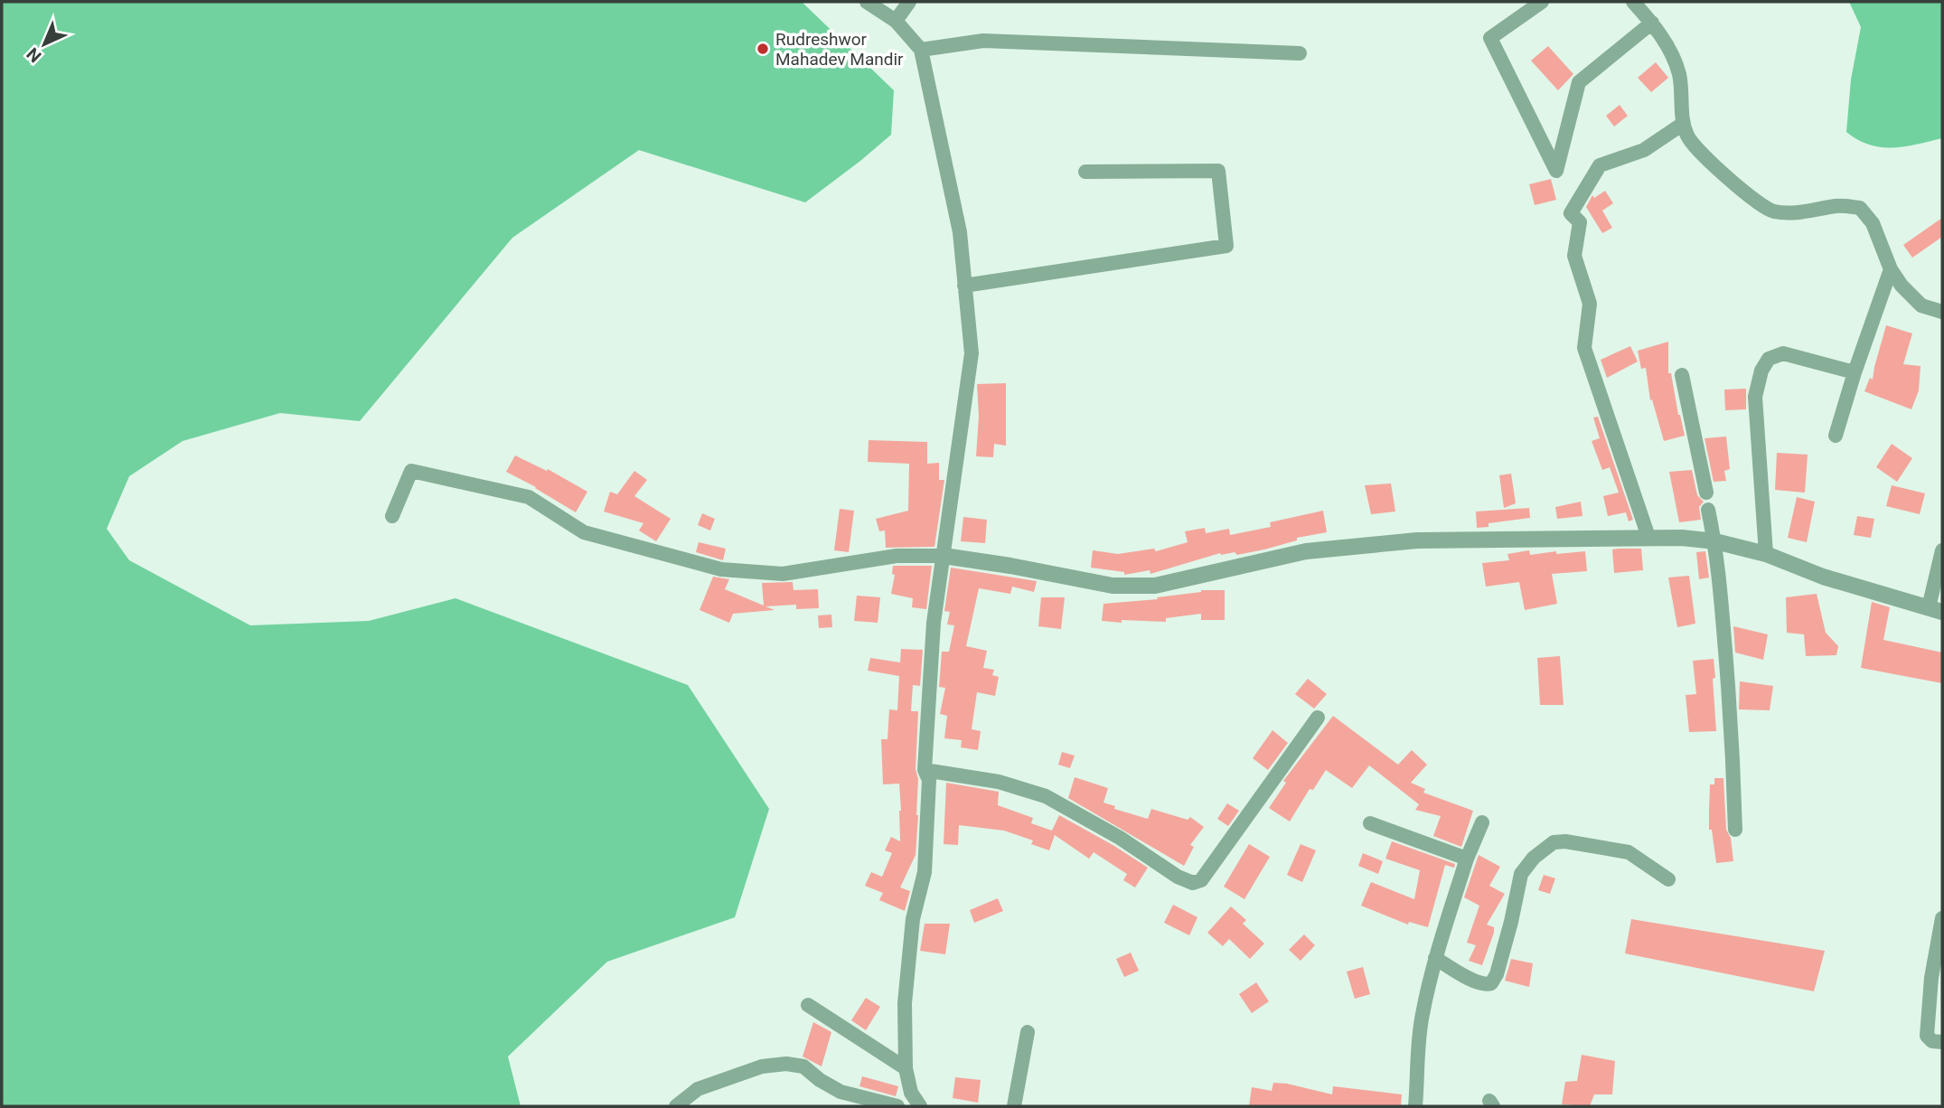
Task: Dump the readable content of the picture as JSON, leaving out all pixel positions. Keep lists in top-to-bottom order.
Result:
{
  "places": ["Rudreshwor Mahadev Mandir"],
  "north": "bottom left"
}
